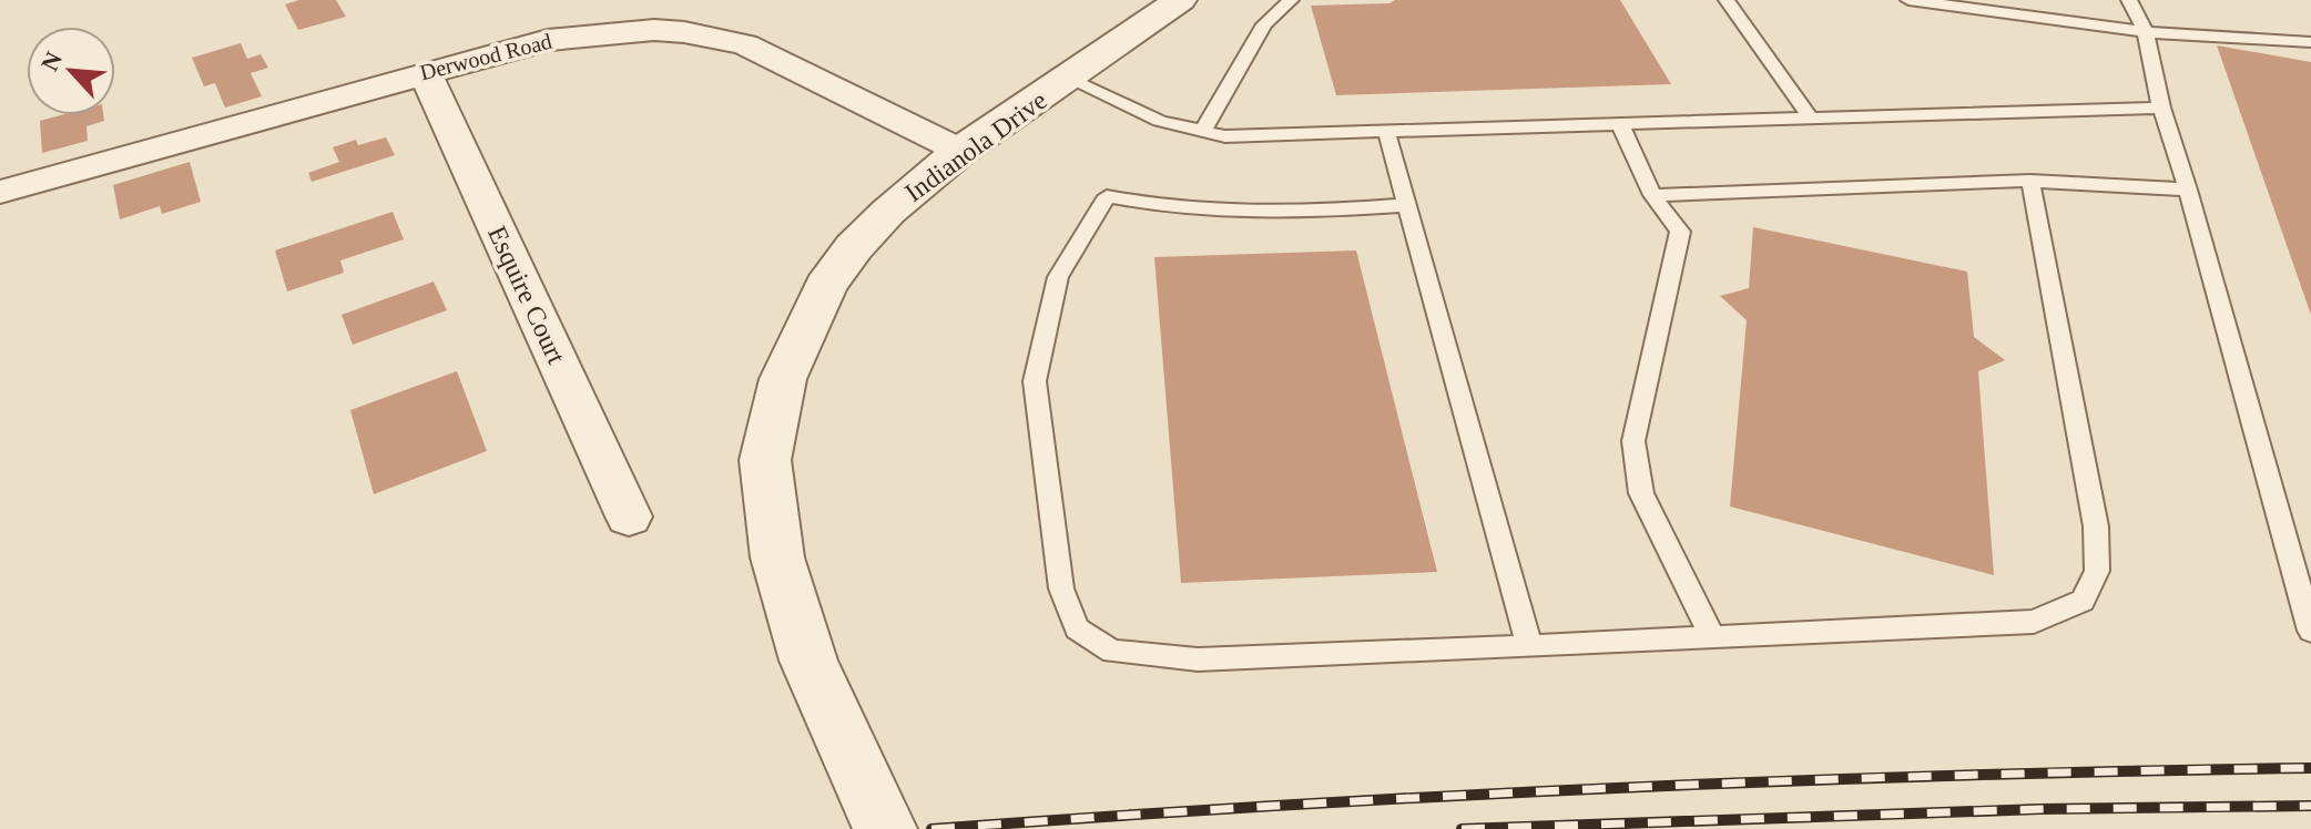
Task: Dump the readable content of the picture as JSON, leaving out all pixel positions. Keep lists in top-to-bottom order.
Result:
{
  "streets": {
    "street": ["Derwood Road", "Indianola Drive", "Esquire Court"]
  },
  "crossings": [
    ["Derwood Road", "Indianola Drive"],
    ["Derwood Road", "Esquire Court"]
  ],
  "north": "top left"
}
